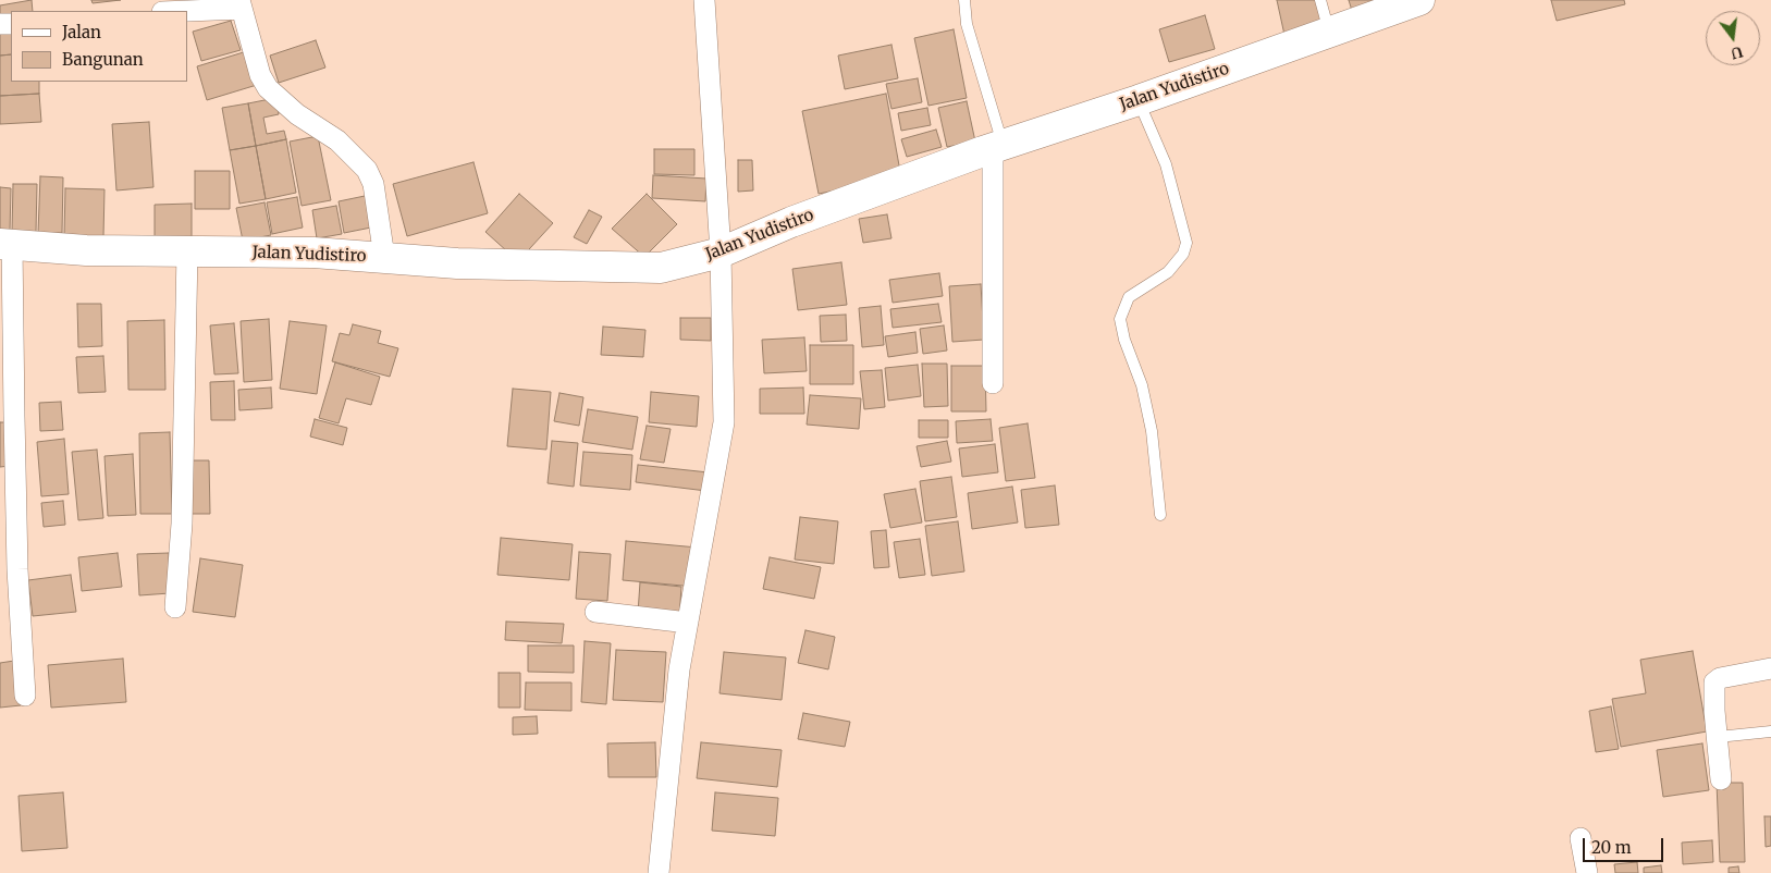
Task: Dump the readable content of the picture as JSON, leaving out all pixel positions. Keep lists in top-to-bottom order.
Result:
{
  "streets": {
    "street": ["Jalan Yudistiro"]
  },
  "legend": ["Jalan", "Bangunan"],
  "scale_bar": "20 m",
  "north": "bottom"
}
